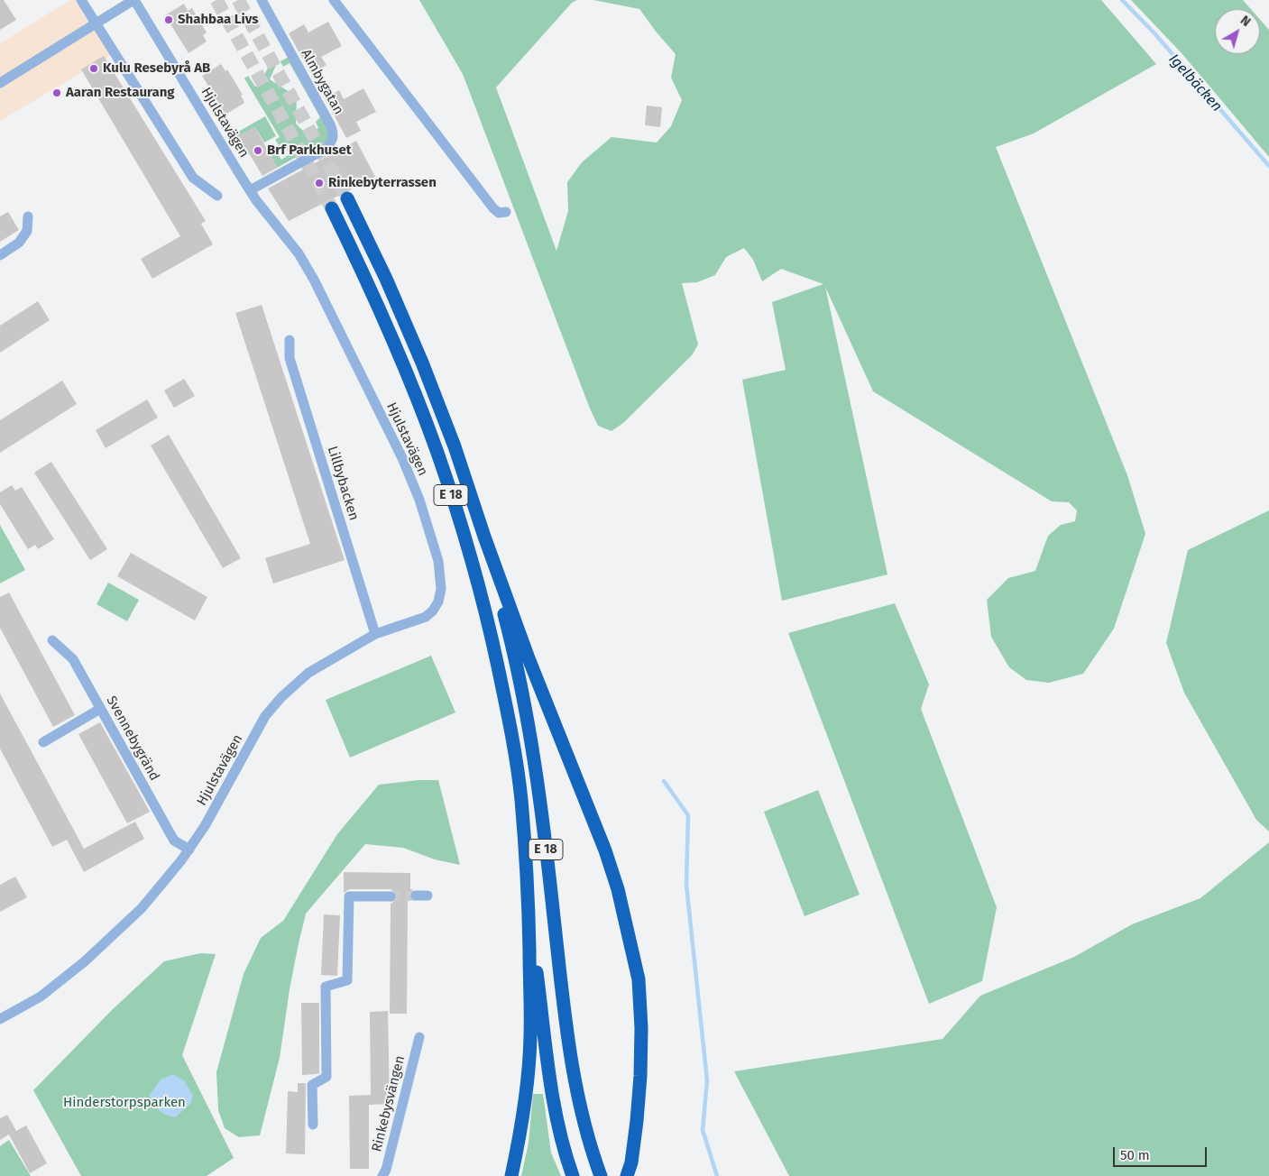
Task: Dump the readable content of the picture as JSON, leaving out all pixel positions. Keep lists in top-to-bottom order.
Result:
{
  "streets": {
    "highway": ["E 18"],
    "street": [
      "Almbygatan",
      "Hjulstavägen",
      "Lillbybacken",
      "Svennebygränd",
      "Rinkebysvängen"
    ]
  },
  "crossings": [
    ["Almbygatan", "Hjulstavägen"],
    ["Hjulstavägen", "Lillbybacken"],
    ["Hjulstavägen", "Svennebygränd"]
  ],
  "water": ["Igelbäcken"],
  "parks": ["Hinderstorpsparken"],
  "places": [
    "Shahbaa Livs",
    "Kulu Resebyrå AB",
    "Aaran Restaurang",
    "Brf Parkhuset",
    "Rinkebyterrassen"
  ],
  "scale_bar": "50 m",
  "north": "top right"
}
